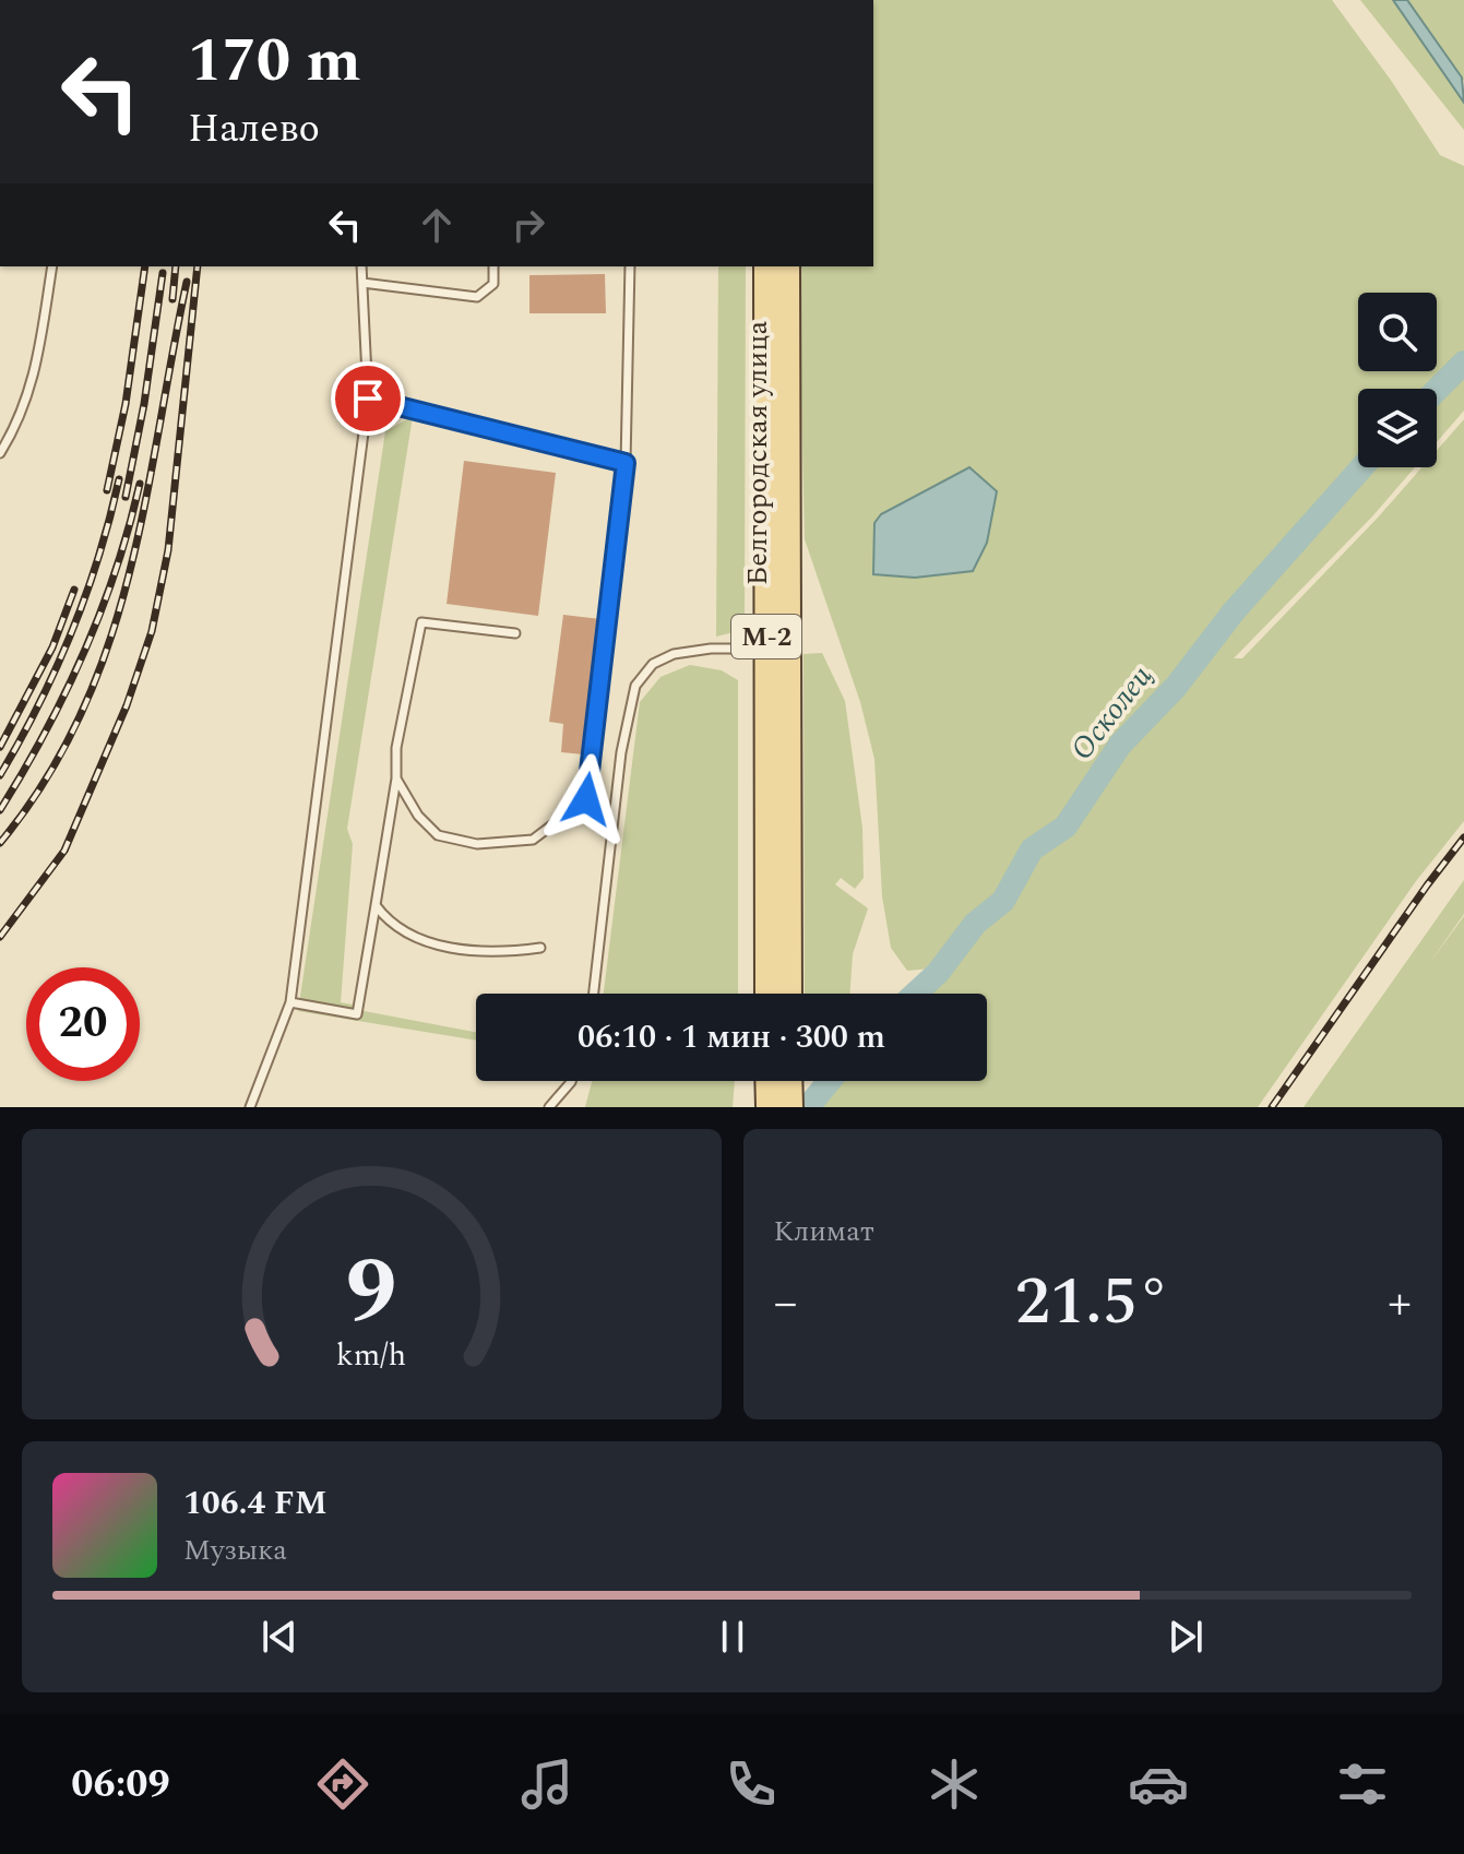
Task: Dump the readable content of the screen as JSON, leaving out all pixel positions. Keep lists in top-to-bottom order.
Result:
{
  "streets": {
    "main road": ["Белгородская улица", "М-2"]
  },
  "water": ["Осколец"],
  "page": {
    "turn": ["170 m", "Налево"],
    "limit": "20",
    "trip": "06:10 · 1 мин · 300 m",
    "tile": "Климат",
    "heat": ["−", "21.5°", "+"],
    "song": ["106.4 FM", "Музыка"],
    "tabs": "06:09",
    "gauge": ["9", "km/h"]
  }
}
